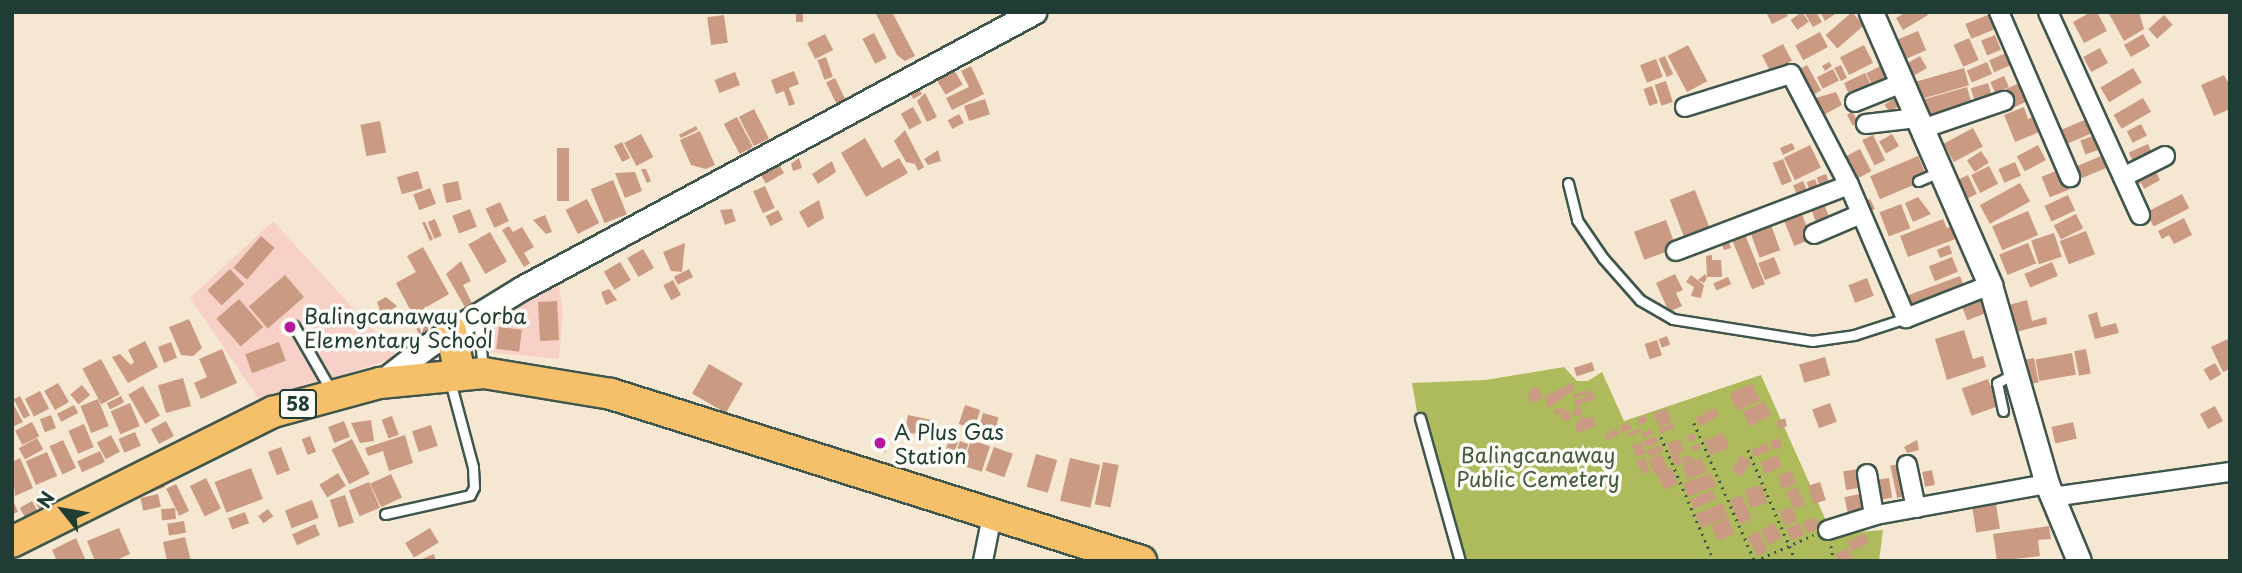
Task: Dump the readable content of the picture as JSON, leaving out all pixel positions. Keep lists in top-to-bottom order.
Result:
{
  "streets": {
    "highway": ["58"]
  },
  "parks": ["Balingcanaway Public Cemetery"],
  "places": ["Balingcanaway Corba Elementary School", "A Plus Gas Station"],
  "north": "top left"
}
